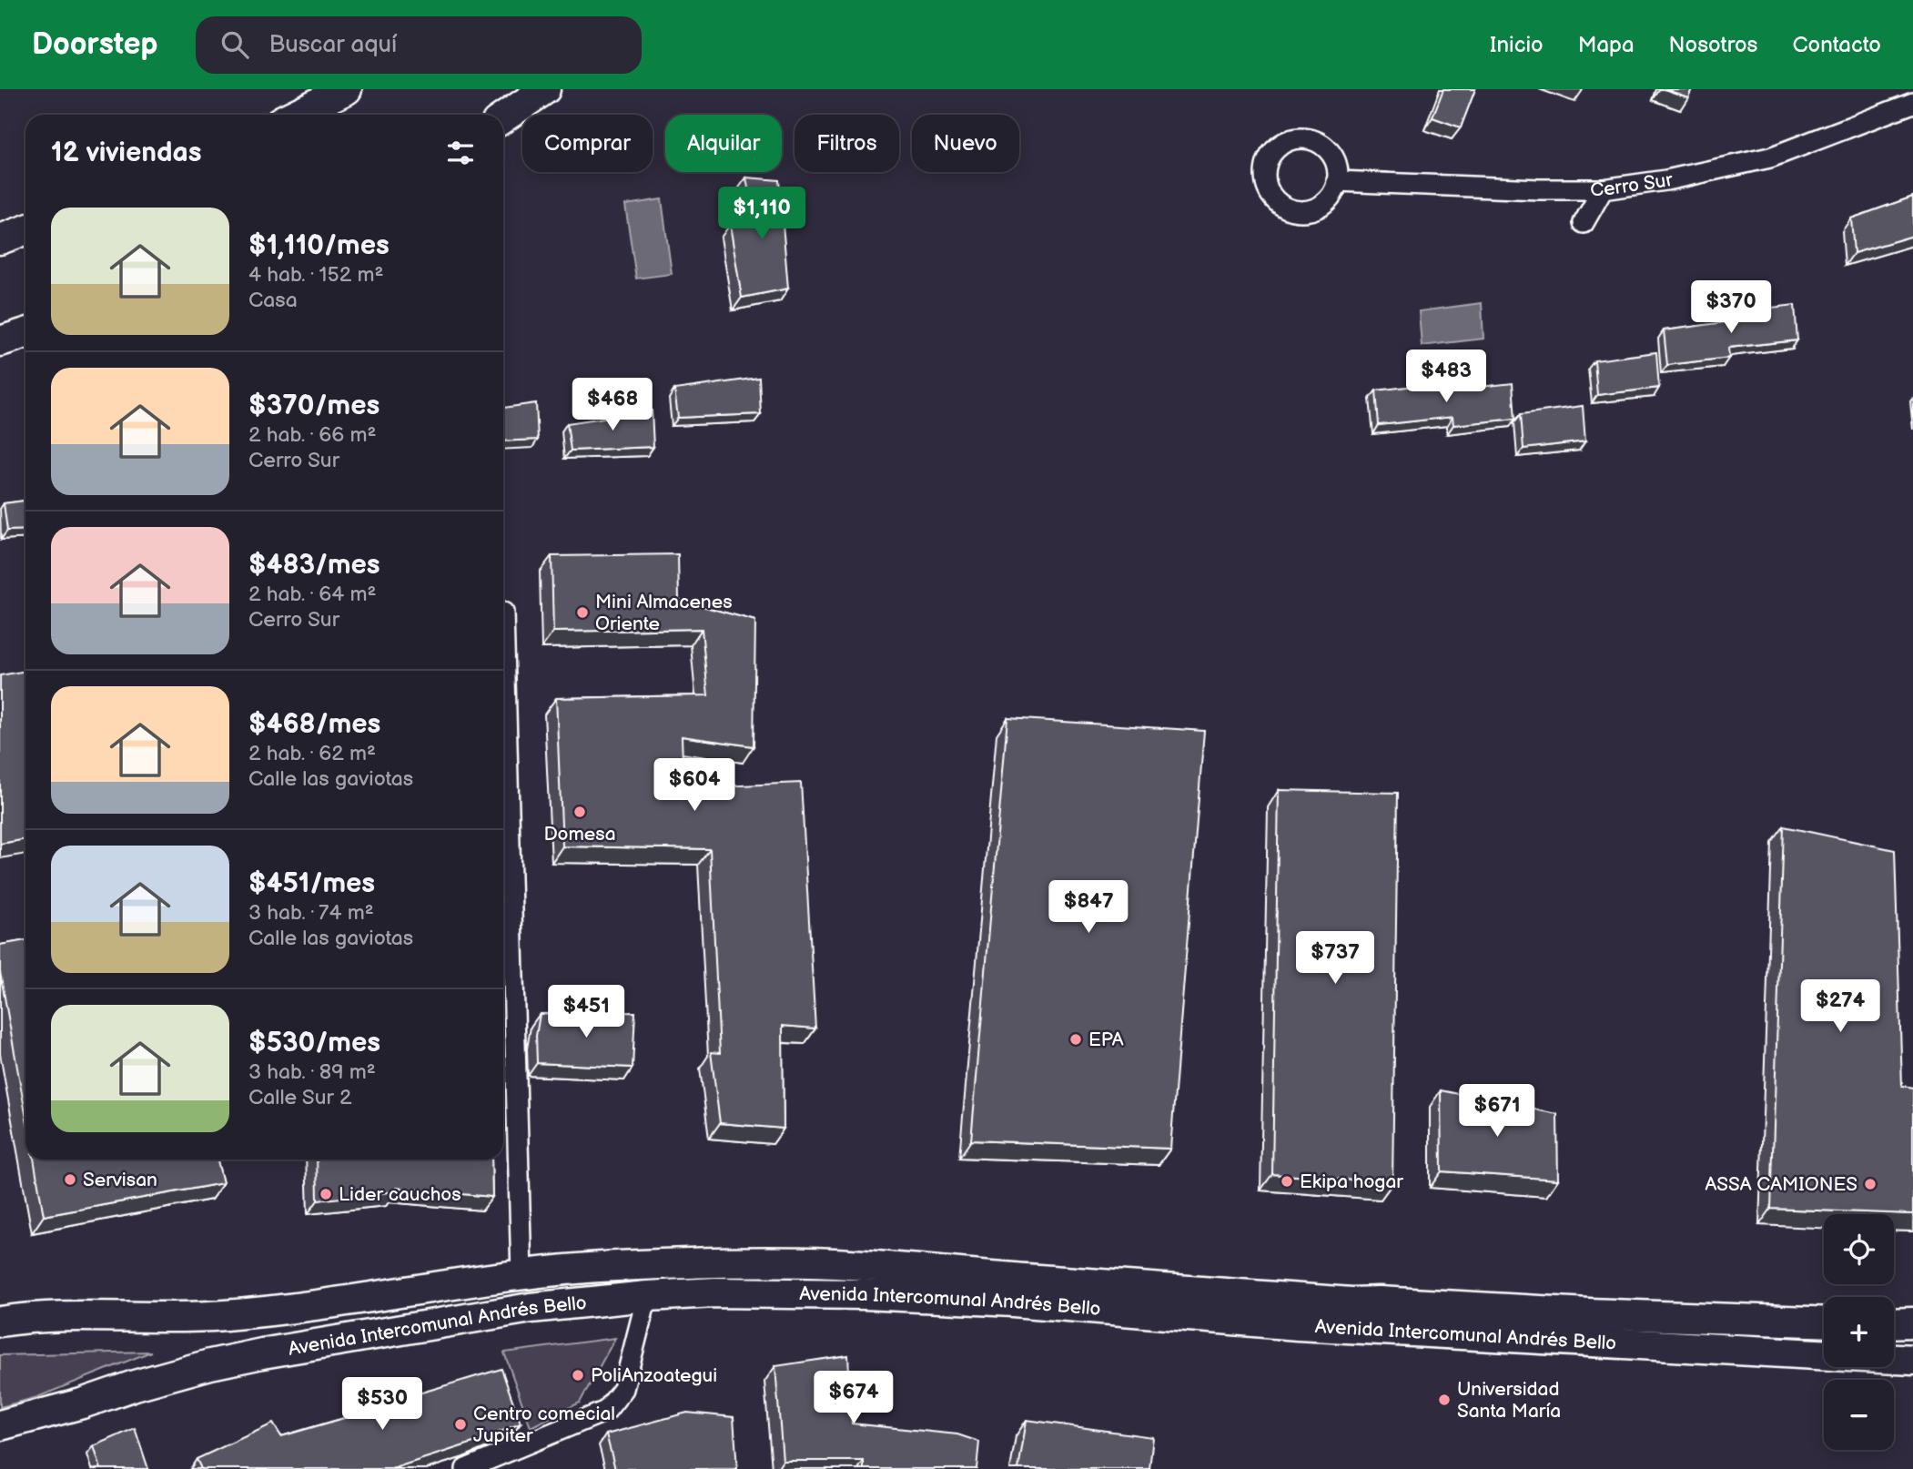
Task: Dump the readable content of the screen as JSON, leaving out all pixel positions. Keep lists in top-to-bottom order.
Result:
{
  "streets": {
    "main road": ["Avenida Intercomunal Andrés Bello"],
    "street": ["Cerro Sur"]
  },
  "places": [
    "Mini Almacenes Oriente",
    "Domesa",
    "EPA",
    "Servisan",
    "Ekipa hogar",
    "ASSA CAMIONES",
    "Lider cauchos",
    "PoliAnzoategui",
    "Universidad Santa María",
    "Centro comecial Jupiter"
  ],
  "page": {
    "header": "Doorstep",
    "search": "Buscar aquí",
    "nav": [
      "Inicio",
      "Mapa",
      "Nosotros",
      "Contacto"
    ],
    "chip": [
      "Comprar",
      "Alquilar",
      "Filtros",
      "Nuevo"
    ],
    "heading": "12 viviendas",
    "price": [
      "$1,110",
      "$370",
      "$483",
      "$468",
      "$604",
      "$847",
      "$737",
      "$274",
      "$451",
      "$671",
      "$674",
      "$530"
    ],
    "list": [
      {
        "name": "$1,110/mes",
        "note": "4 hab. · 152 m² · Casa"
      },
      {
        "name": "$370/mes",
        "note": "2 hab. · 66 m² · Cerro Sur"
      },
      {
        "name": "$483/mes",
        "note": "2 hab. · 64 m² · Cerro Sur"
      },
      {
        "name": "$468/mes",
        "note": "2 hab. · 62 m² · Calle las gaviotas"
      },
      {
        "name": "$451/mes",
        "note": "3 hab. · 74 m² · Calle las gaviotas"
      },
      {
        "name": "$530/mes",
        "note": "3 hab. · 89 m² · Calle Sur 2"
      }
    ],
    "map_buttons": ["+", "−"]
  }
}
